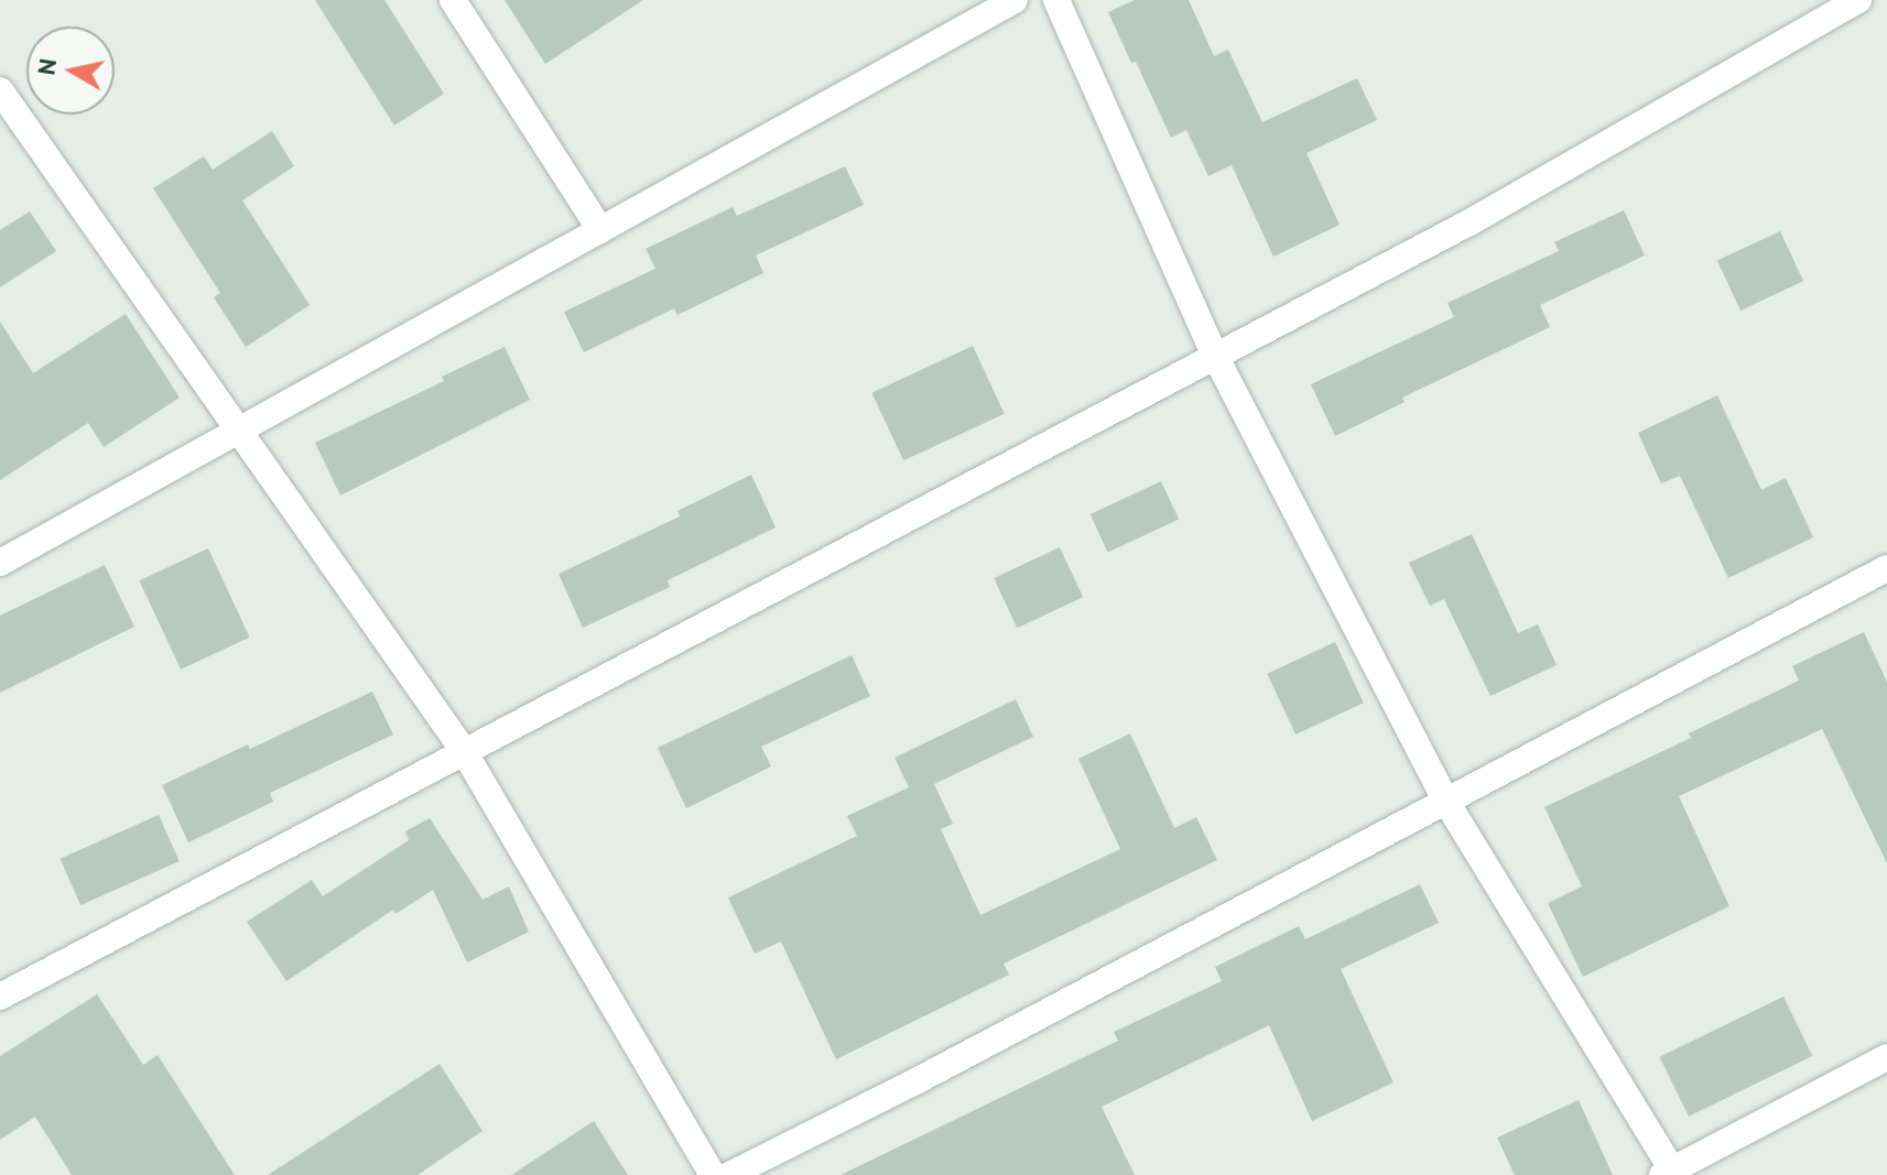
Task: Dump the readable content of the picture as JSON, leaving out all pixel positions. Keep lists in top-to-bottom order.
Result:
{
  "north": "left"
}
